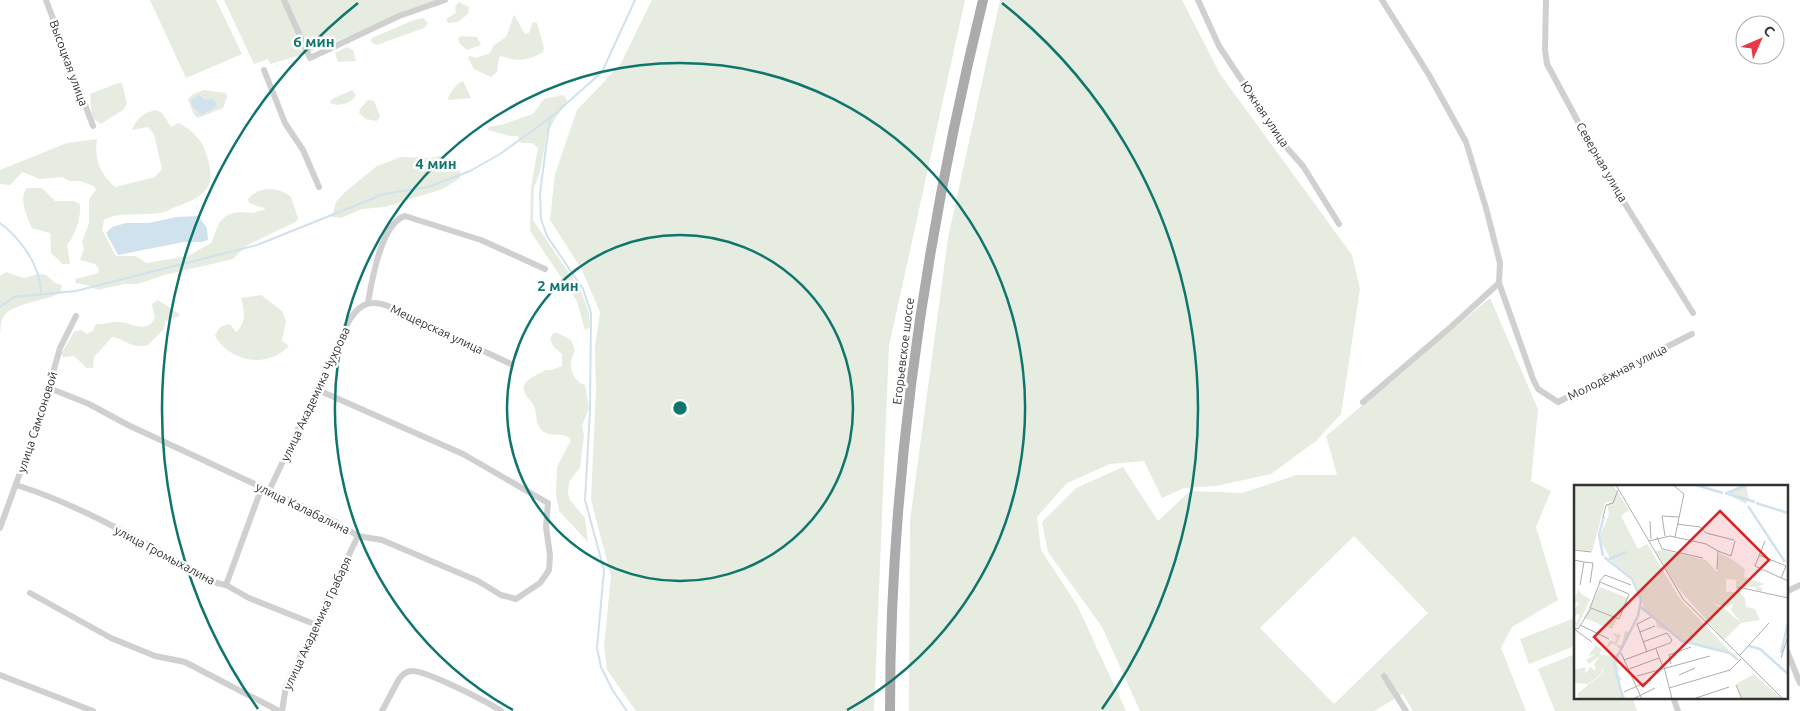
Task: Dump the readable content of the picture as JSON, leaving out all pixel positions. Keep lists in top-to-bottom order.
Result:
{
  "streets": {
    "main road": ["Егорьевское шоссе"],
    "street": [
      "Высоцкая улица",
      "Южная улица",
      "Северная улица",
      "Мещерская улица",
      "Молодёжная улица",
      "улица Академика Чухрова",
      "улица Самсоновой",
      "улица Калабалина",
      "улица Громыхалина",
      "улица Академика Грабаря"
    ]
  },
  "crossings": [
    ["Мещерская улица", "улица Академика Чухрова"],
    ["улица Академика Чухрова", "улица Калабалина"],
    ["улица Академика Чухрова", "улица Громыхалина"],
    ["улица Самсоновой", "улица Калабалина"],
    ["улица Самсоновой", "улица Громыхалина"],
    ["улица Калабалина", "улица Академика Грабаря"],
    ["улица Громыхалина", "улица Академика Грабаря"]
  ],
  "north": "top right",
  "rings": ["6 мин", "4 мин", "2 мин"]
}
